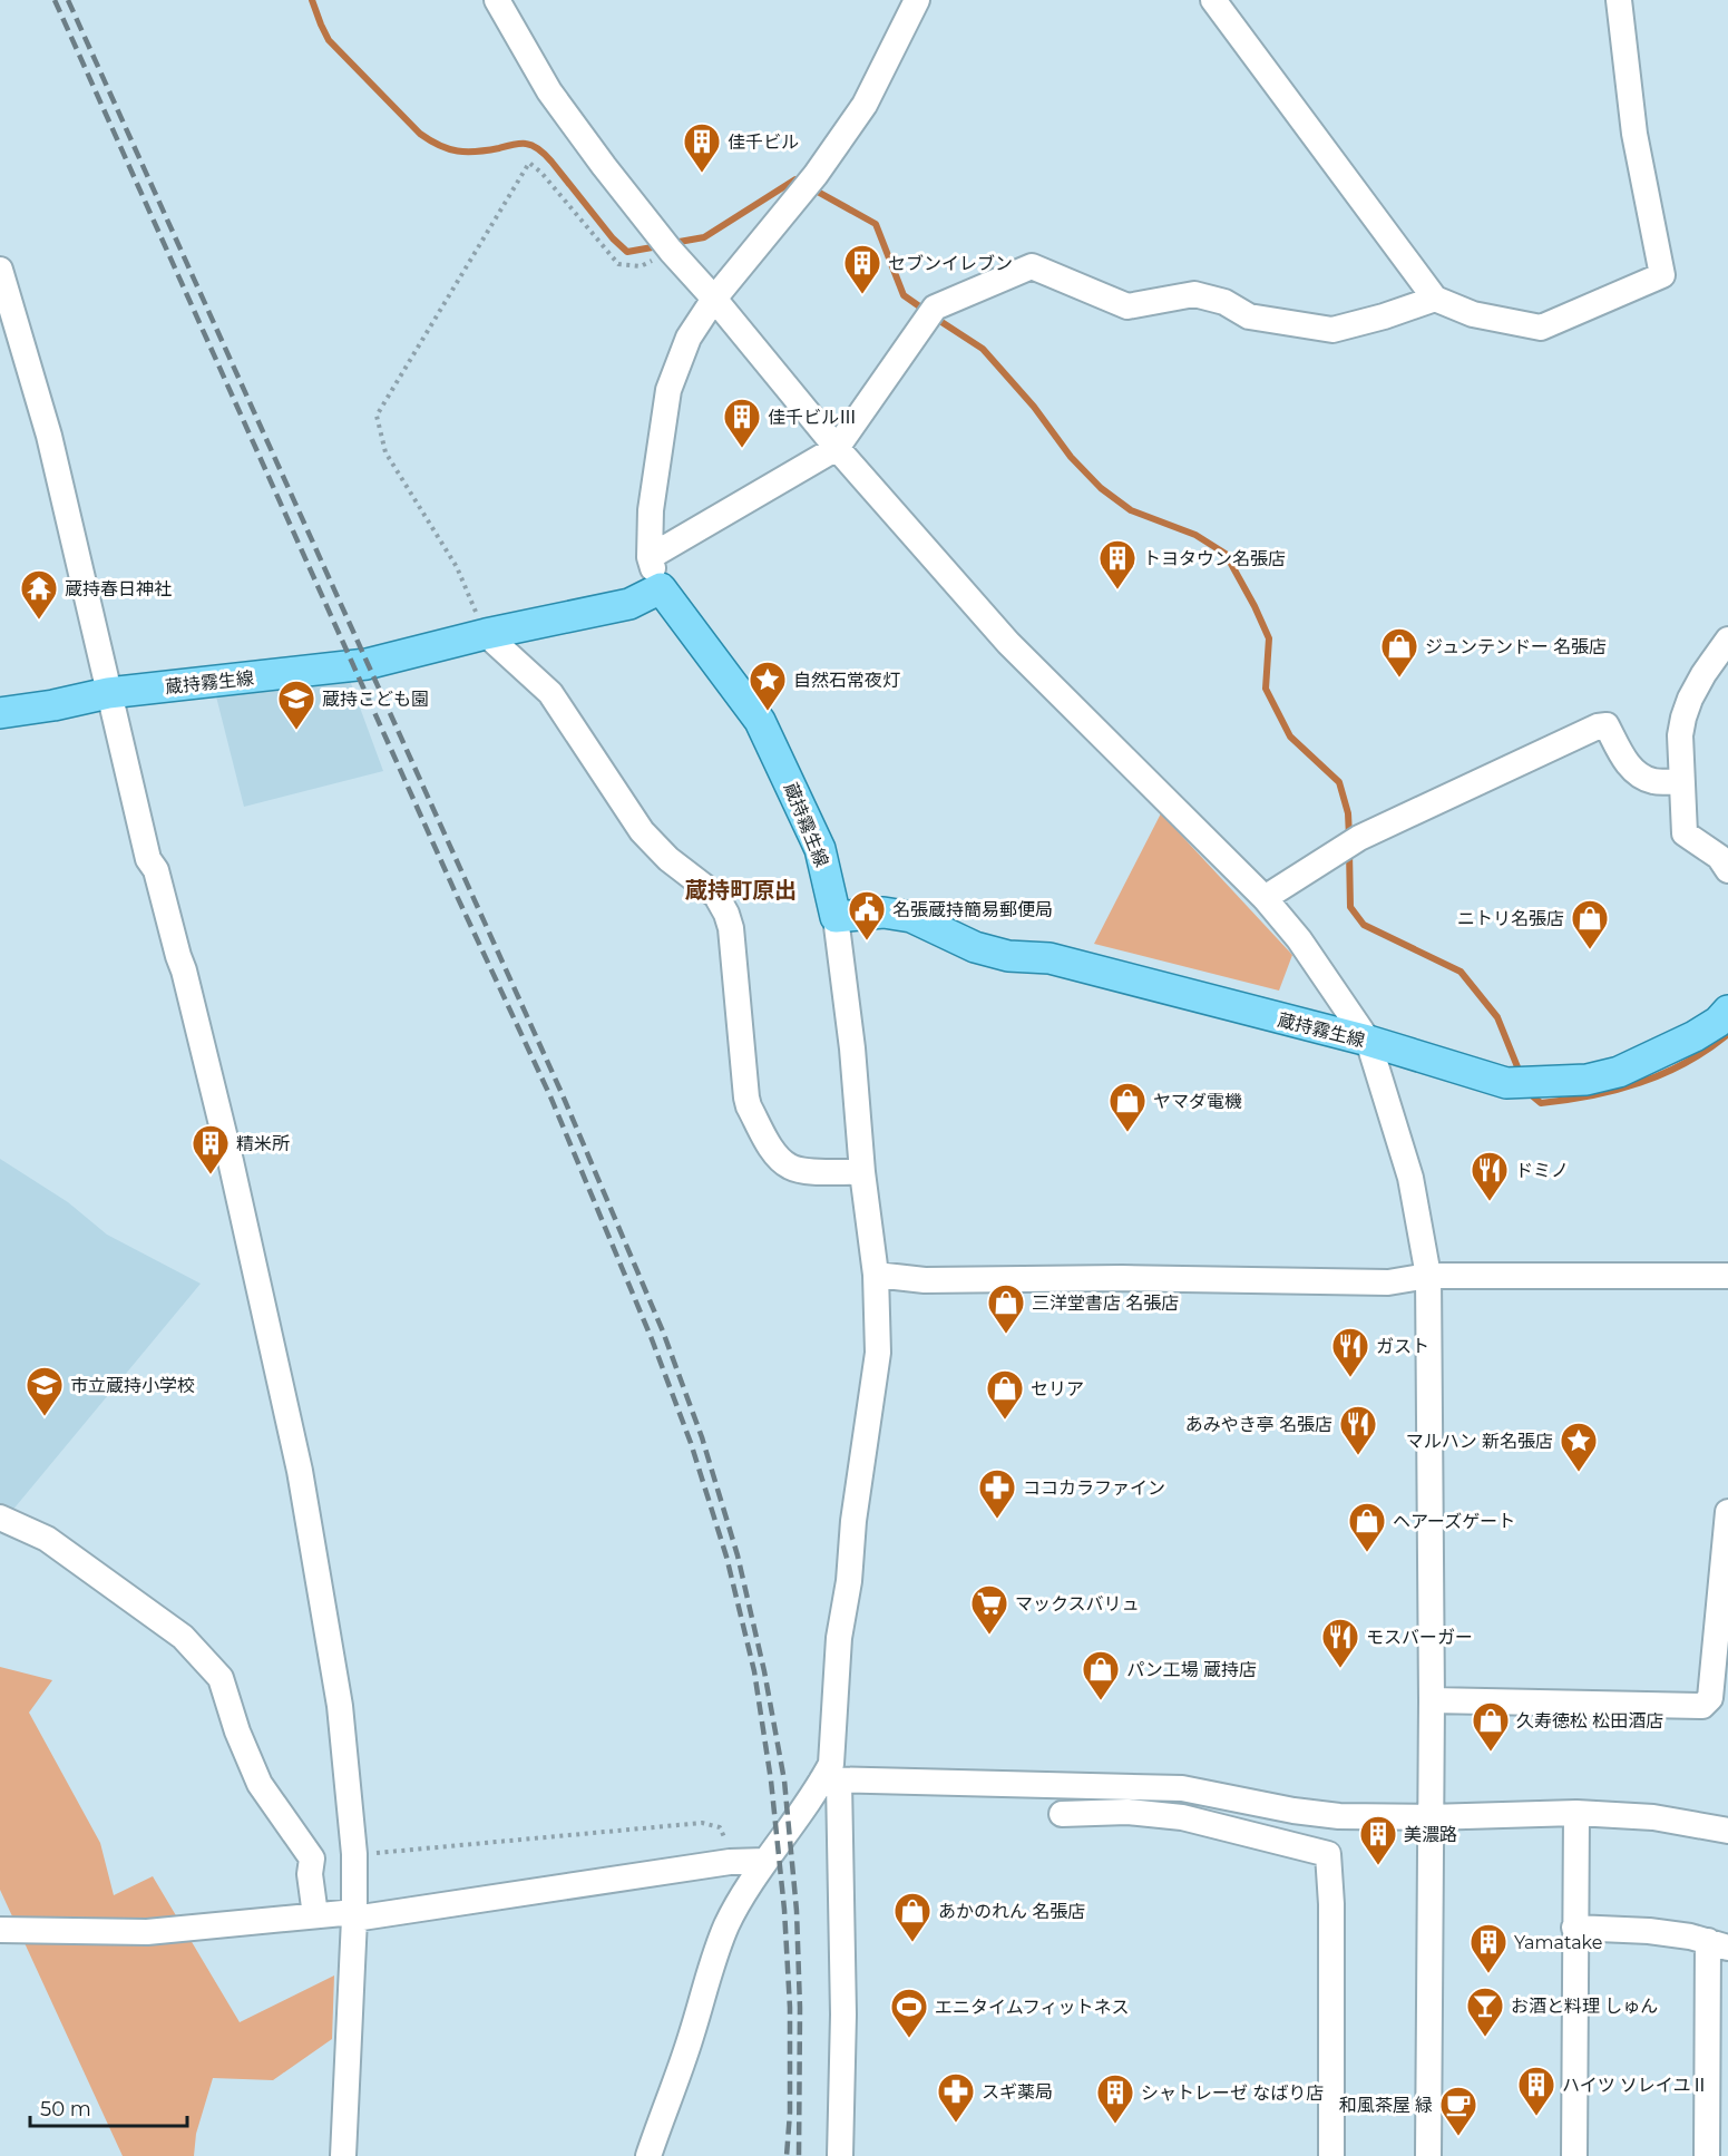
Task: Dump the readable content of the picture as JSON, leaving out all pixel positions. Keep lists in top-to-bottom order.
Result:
{
  "streets": {
    "main road": ["蔵持霧生線"]
  },
  "districts": ["蔵持町原出"],
  "places": {
    "building": [
      "佳千ビル",
      "セブンイレブン",
      "佳千ビルⅢ",
      "トヨタウン名張店",
      "精米所",
      "美濃路",
      "Yamatake",
      "ハイツ ソレイユⅡ",
      "シャトレーゼ なばり店"
    ],
    "temple": ["蔵持春日神社"],
    "shop": [
      "ジュンテンドー 名張店",
      "ニトリ名張店",
      "ヤマダ電機",
      "三洋堂書店 名張店",
      "セリア",
      "ヘアーズゲート",
      "パン工場 蔵持店",
      "久寿徳松 松田酒店",
      "あかのれん 名張店"
    ],
    "place": ["自然石常夜灯", "マルハン 新名張店"],
    "school or university": ["蔵持こども園", "市立蔵持小学校"],
    "public building": ["名張蔵持簡易郵便局"],
    "restaurant": [
      "ドミノ",
      "ガスト",
      "あみやき亭 名張店",
      "モスバーガー"
    ],
    "pharmacy": ["ココカラファイン", "スギ薬局"],
    "supermarket": ["マックスバリュ"],
    "bar": ["お酒と料理 しゅん"],
    "sports": ["エニタイムフィットネス"],
    "cafe": ["和風茶屋 緑"]
  },
  "scale_bar": "50 m"
}
